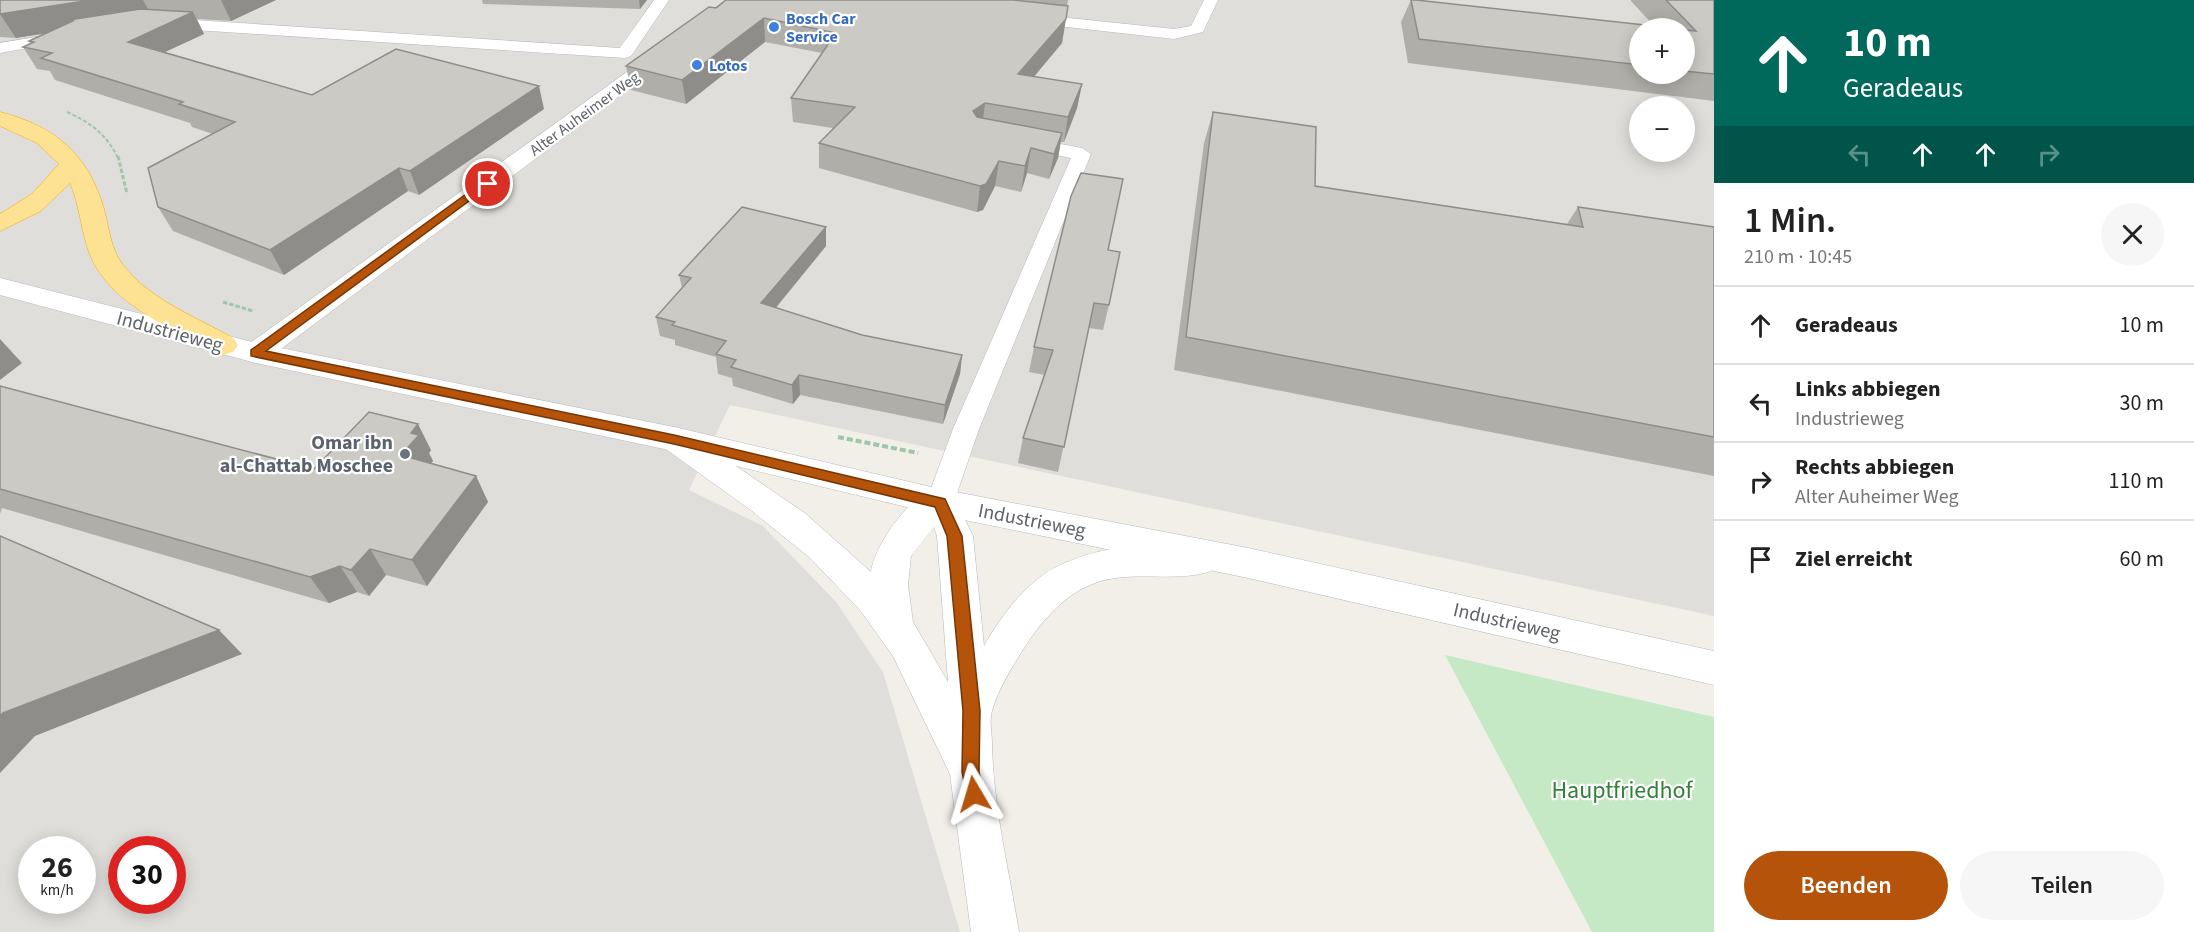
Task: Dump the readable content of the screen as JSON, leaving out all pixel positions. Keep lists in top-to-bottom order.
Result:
{
  "streets": {
    "street": ["Alter Auheimer Weg", "Industrieweg"]
  },
  "crossings": [
    ["Alter Auheimer Weg", "Industrieweg"]
  ],
  "parks": ["Hauptfriedhof"],
  "places": ["Bosch Car Service", "Lotos", "Omar ibn al-Chattab Moschee"],
  "page": {
    "turn": ["10 m", "Geradeaus"],
    "map_buttons": ["+", "−"],
    "heading": ["1 Min.", "210 m · 10:45"],
    "list": [
      {
        "name": "Geradeaus",
        "value": "10 m"
      },
      {
        "name": "Links abbiegen",
        "note": "Industrieweg",
        "value": "30 m"
      },
      {
        "name": "Rechts abbiegen",
        "note": "Alter Auheimer Weg",
        "value": "110 m"
      },
      {
        "name": "Ziel erreicht",
        "value": "60 m"
      }
    ],
    "speed": "26 km/h",
    "limit": "30",
    "buttons": ["Beenden", "Teilen"]
  }
}
